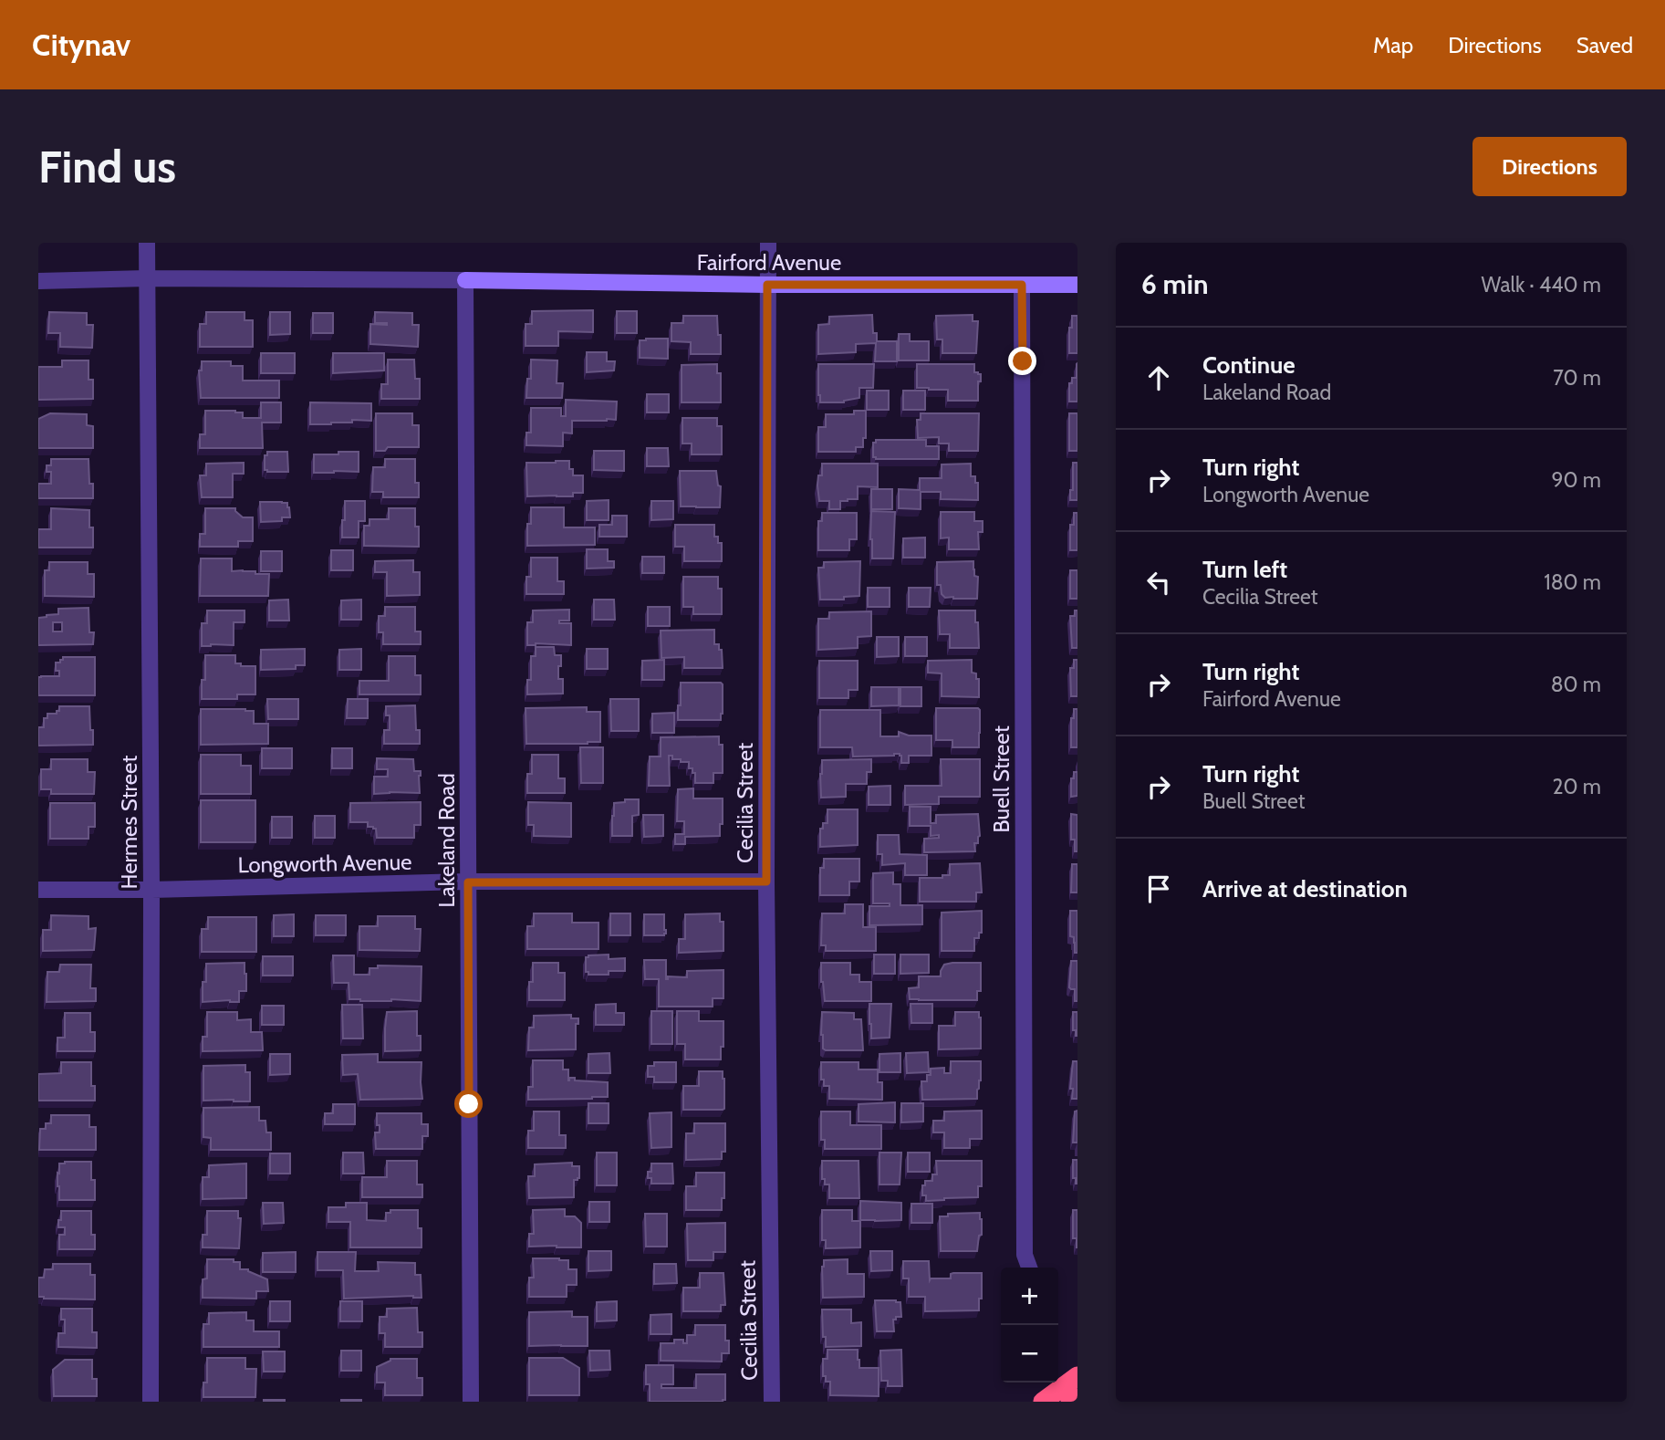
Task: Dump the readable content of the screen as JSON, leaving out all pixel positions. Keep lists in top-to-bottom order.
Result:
{
  "streets": {
    "street": [
      "Fairford Avenue",
      "Buell Street",
      "Cecilia Street",
      "Hermes Street",
      "Lakeland Road",
      "Longworth Avenue"
    ]
  },
  "crossings": [
    ["Fairford Avenue", "Buell Street"],
    ["Fairford Avenue", "Cecilia Street"],
    ["Fairford Avenue", "Hermes Street"],
    ["Fairford Avenue", "Lakeland Road"],
    ["Cecilia Street", "Longworth Avenue"],
    ["Hermes Street", "Longworth Avenue"],
    ["Lakeland Road", "Longworth Avenue"]
  ],
  "page": {
    "header": "Citynav",
    "nav": ["Map", "Directions", "Saved"],
    "buttons": "Directions",
    "title": "Find us",
    "heading": ["6 min", "Walk · 440 m"],
    "list": [
      ["Continue", "Lakeland Road", "70 m"],
      ["Turn right", "Longworth Avenue", "90 m"],
      ["Turn left", "Cecilia Street", "180 m"],
      ["Turn right", "Fairford Avenue", "80 m"],
      ["Turn right", "Buell Street", "20 m"],
      "Arrive at destination"
    ],
    "map_buttons": ["+", "−"]
  }
}
